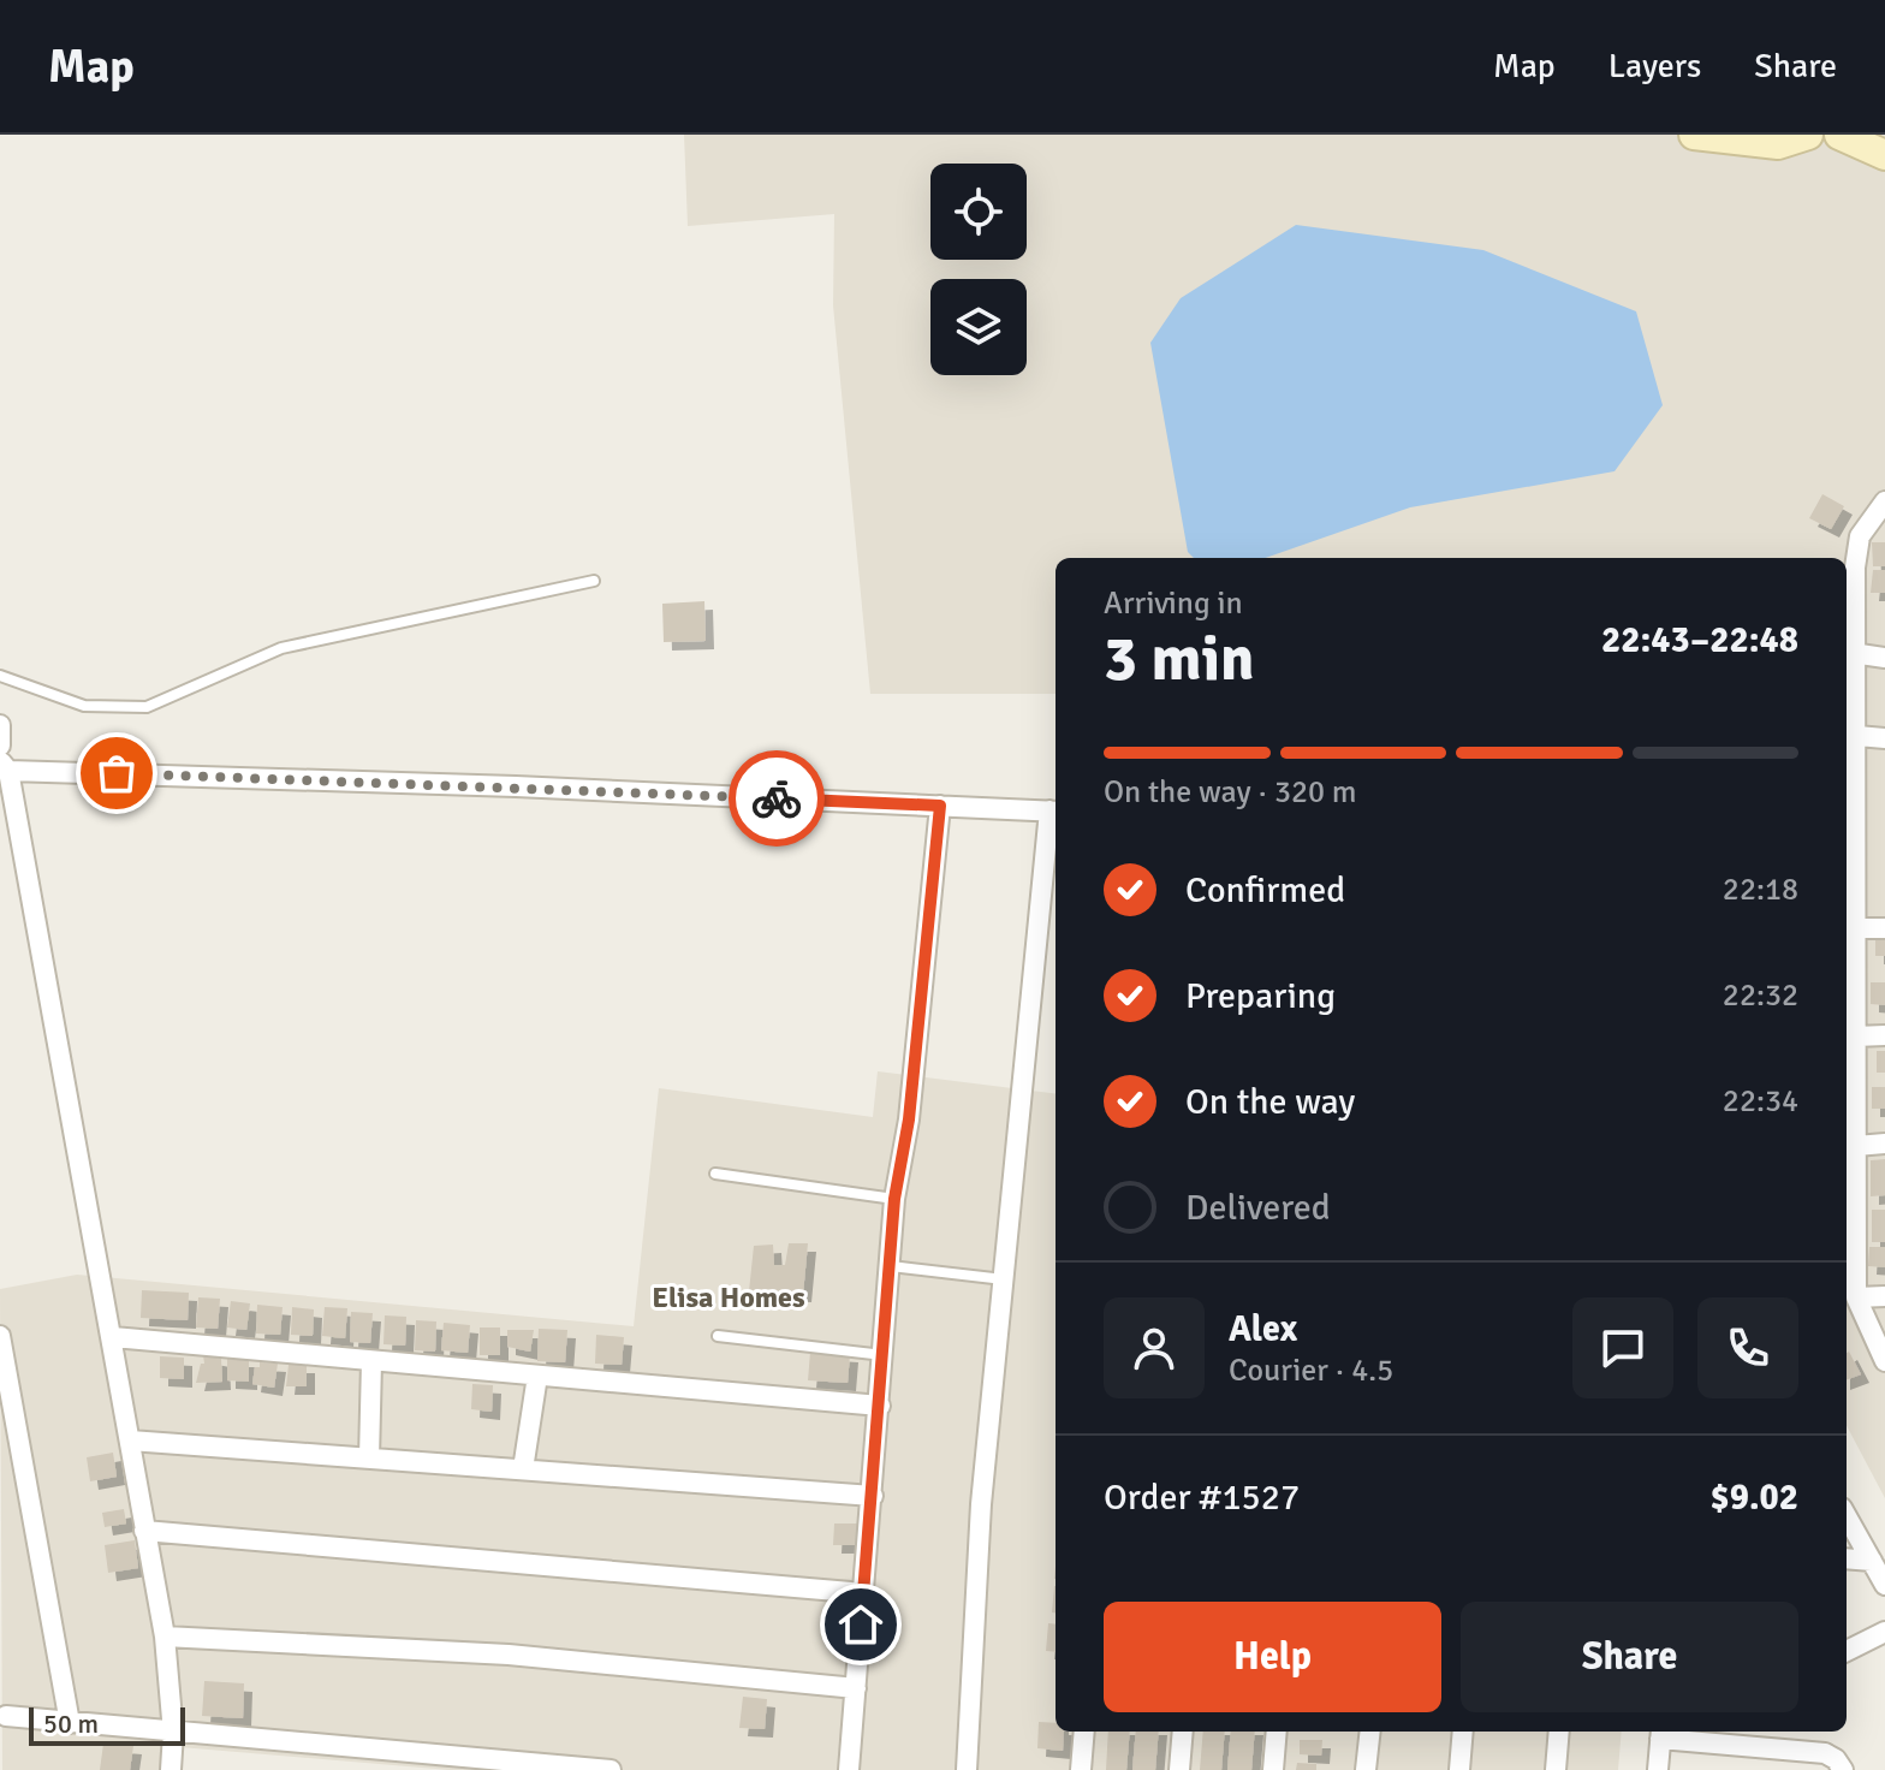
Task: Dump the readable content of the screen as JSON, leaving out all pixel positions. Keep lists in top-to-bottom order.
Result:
{
  "districts": ["Elisa Homes"],
  "scale_bar": "50 m",
  "page": {
    "header": "Map",
    "nav": ["Map", "Layers", "Share"],
    "heading": ["3 min", "Arriving in", "22:43–22:48"],
    "panel": [
      "Alex",
      "Courier · 4.5",
      "Order #1527",
      "$9.02"
    ],
    "bar": "On the way · 320 m",
    "list": [
      ["Confirmed", "22:18"],
      ["Preparing", "22:32"],
      ["On the way", "22:34"],
      "Delivered"
    ],
    "buttons": ["Help", "Share"],
    "scale": "50 m"
  }
}
